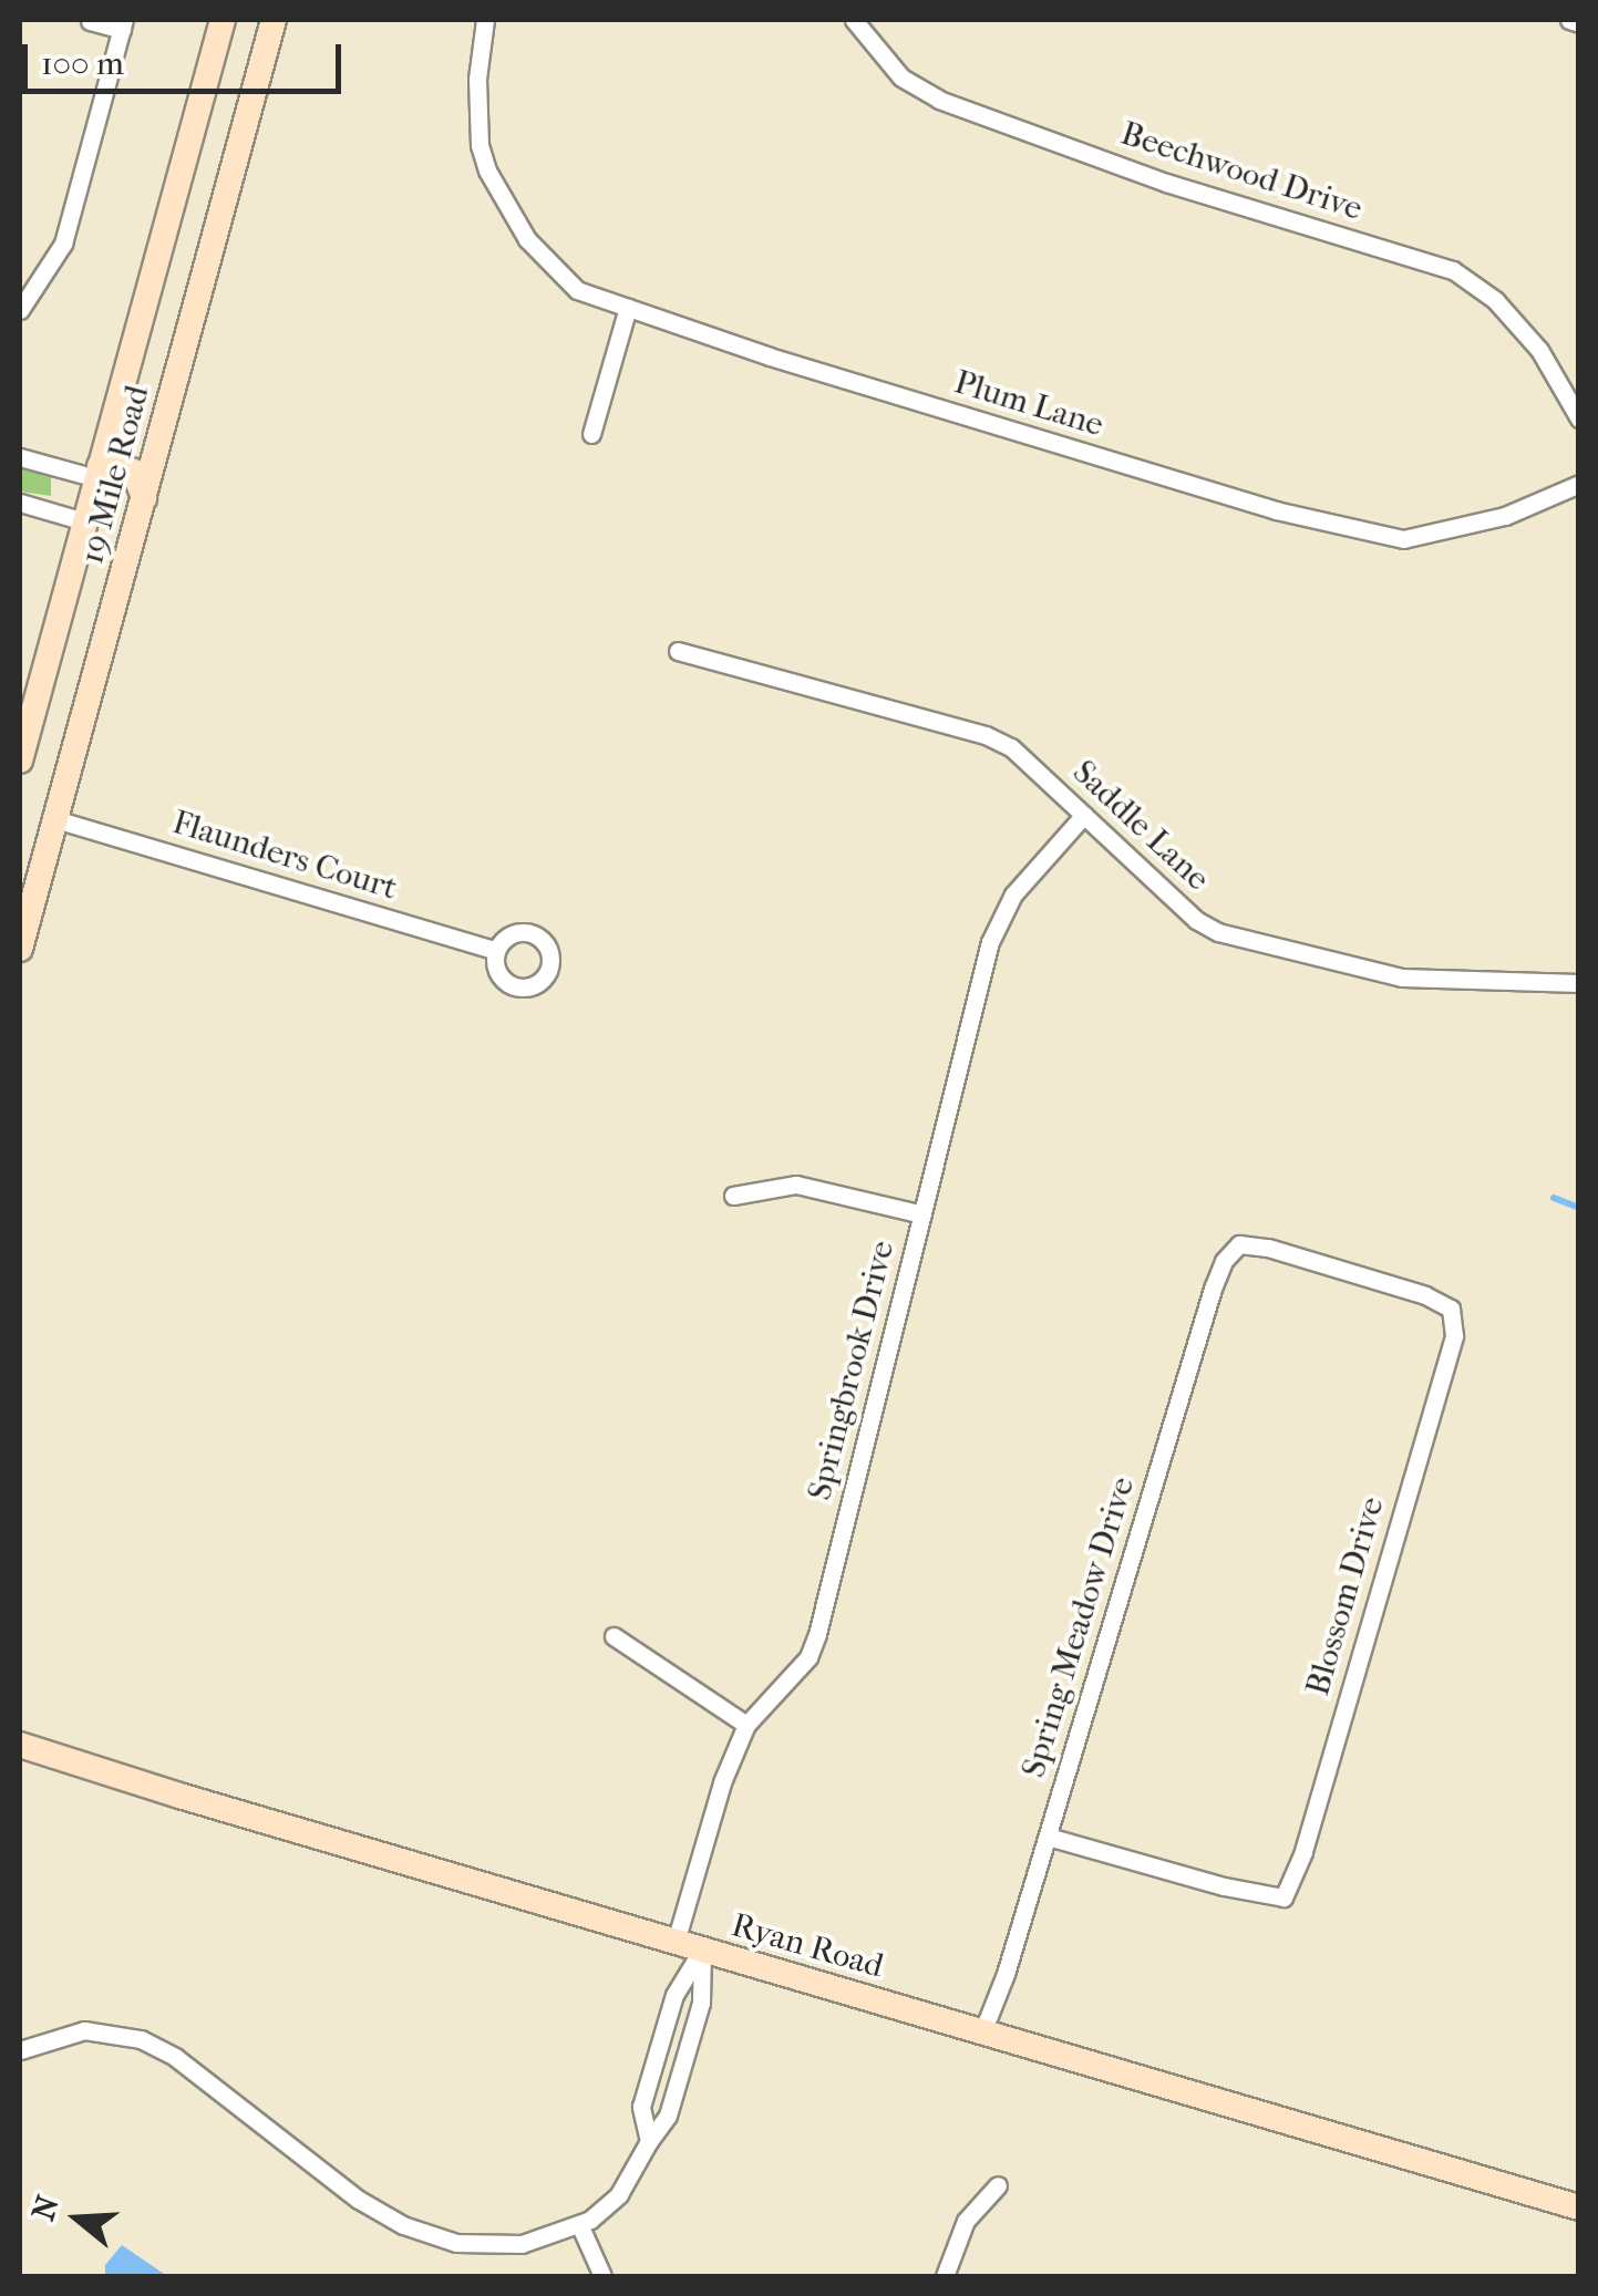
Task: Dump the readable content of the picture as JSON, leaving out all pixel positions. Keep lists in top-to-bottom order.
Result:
{
  "streets": {
    "main road": ["19 Mile Road", "Ryan Road"],
    "street": [
      "Beechwood Drive",
      "Plum Lane",
      "Saddle Lane",
      "Flaunders Court",
      "Springbrook Drive",
      "Blossom Drive",
      "Spring Meadow Drive"
    ]
  },
  "crossings": [
    ["19 Mile Road", "Flaunders Court"],
    ["Saddle Lane", "Springbrook Drive"],
    ["Springbrook Drive", "Ryan Road"],
    ["Blossom Drive", "Spring Meadow Drive"],
    ["Spring Meadow Drive", "Ryan Road"]
  ],
  "scale_bar": "100 m",
  "north": "left"
}
